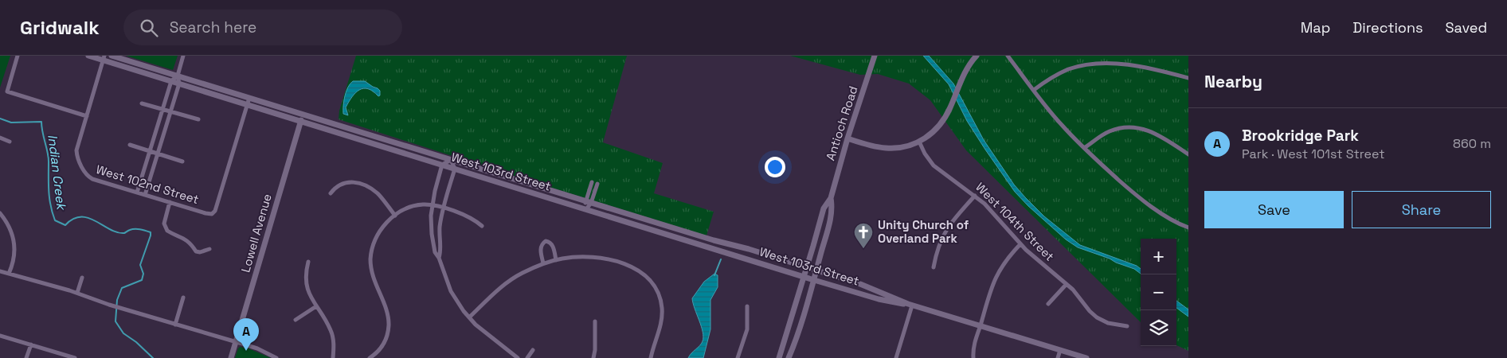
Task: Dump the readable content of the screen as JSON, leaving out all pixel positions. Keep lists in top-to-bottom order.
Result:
{
  "streets": {
    "main road": ["Antioch Road", "West 103rd Street", "Lowell Avenue"],
    "street": ["West 102nd Street", "West 104th Street"]
  },
  "crossings": [
    ["Antioch Road", "West 103rd Street"],
    ["West 103rd Street", "West 102nd Street"],
    ["West 103rd Street", "Lowell Avenue"]
  ],
  "water": ["Indian Creek"],
  "places": {
    "church": ["Unity Church of Overland Park"]
  },
  "page": {
    "header": "Gridwalk",
    "search": "Search here",
    "nav": ["Map", "Directions", "Saved"],
    "heading": "Nearby",
    "list": [
      {
        "mark": "A",
        "name": "Brookridge Park",
        "note": "Park · West 101st Street",
        "value": "860 m"
      }
    ],
    "buttons": ["Save", "Share"],
    "map_buttons": ["+", "−"],
    "pins": "A"
  }
}
